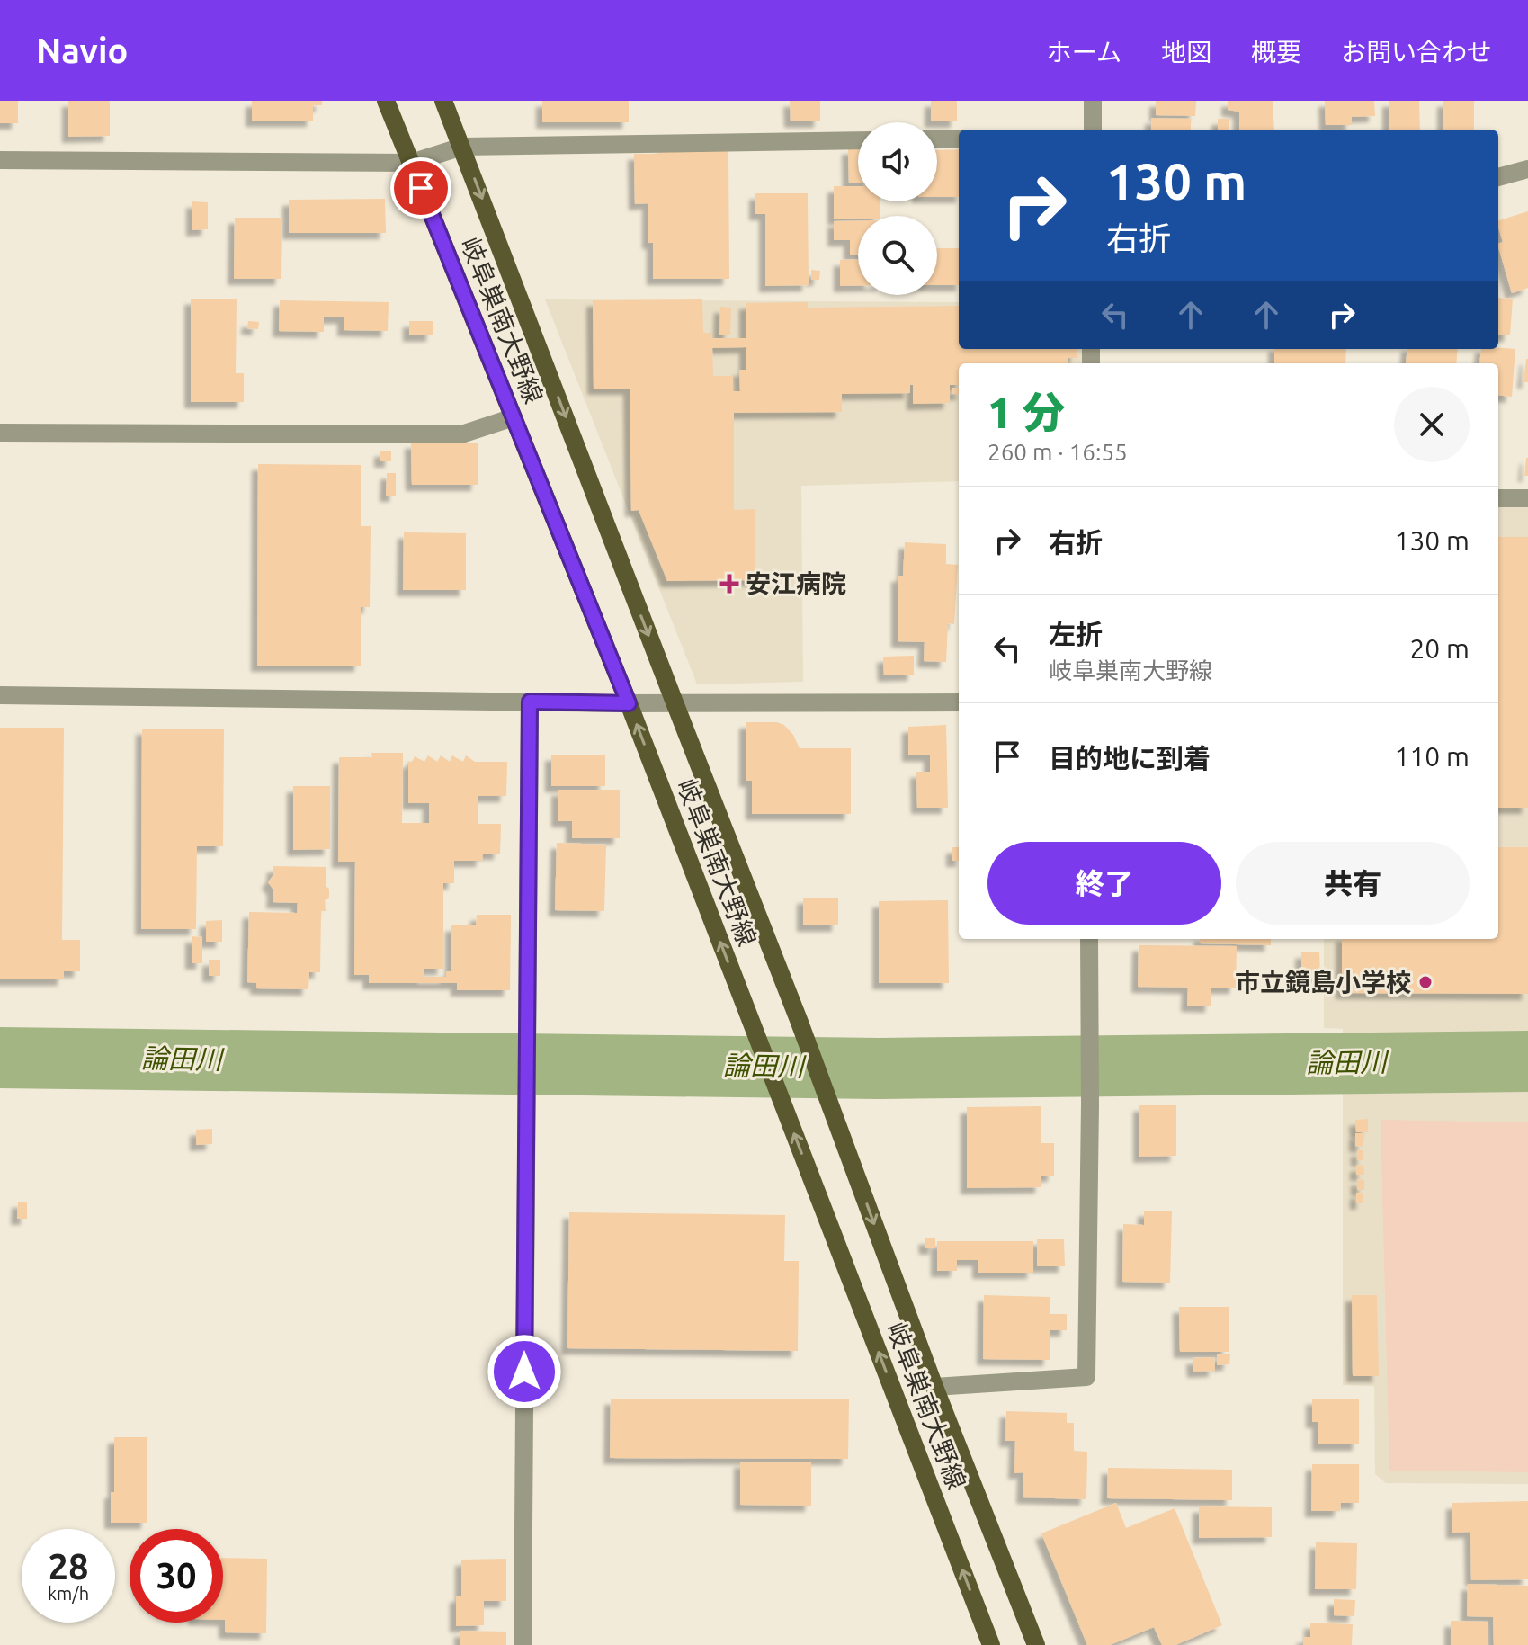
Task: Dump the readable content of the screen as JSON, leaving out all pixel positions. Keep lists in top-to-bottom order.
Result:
{
  "streets": {
    "main road": ["岐阜巣南大野線"]
  },
  "water": ["論田川"],
  "places": {
    "health": ["安江病院"],
    "other": ["市立鏡島小学校"]
  },
  "page": {
    "header": "Navio",
    "nav": [
      "ホーム",
      "地図",
      "概要",
      "お問い合わせ"
    ],
    "turn": ["130 m", "右折"],
    "heading": ["1 分", "260 m · 16:55"],
    "list": [
      {
        "name": "右折",
        "value": "130 m"
      },
      {
        "name": "左折",
        "note": "岐阜巣南大野線",
        "value": "20 m"
      },
      {
        "name": "目的地に到着",
        "value": "110 m"
      }
    ],
    "buttons": ["終了", "共有"],
    "speed": "28 km/h",
    "limit": "30"
  }
}
